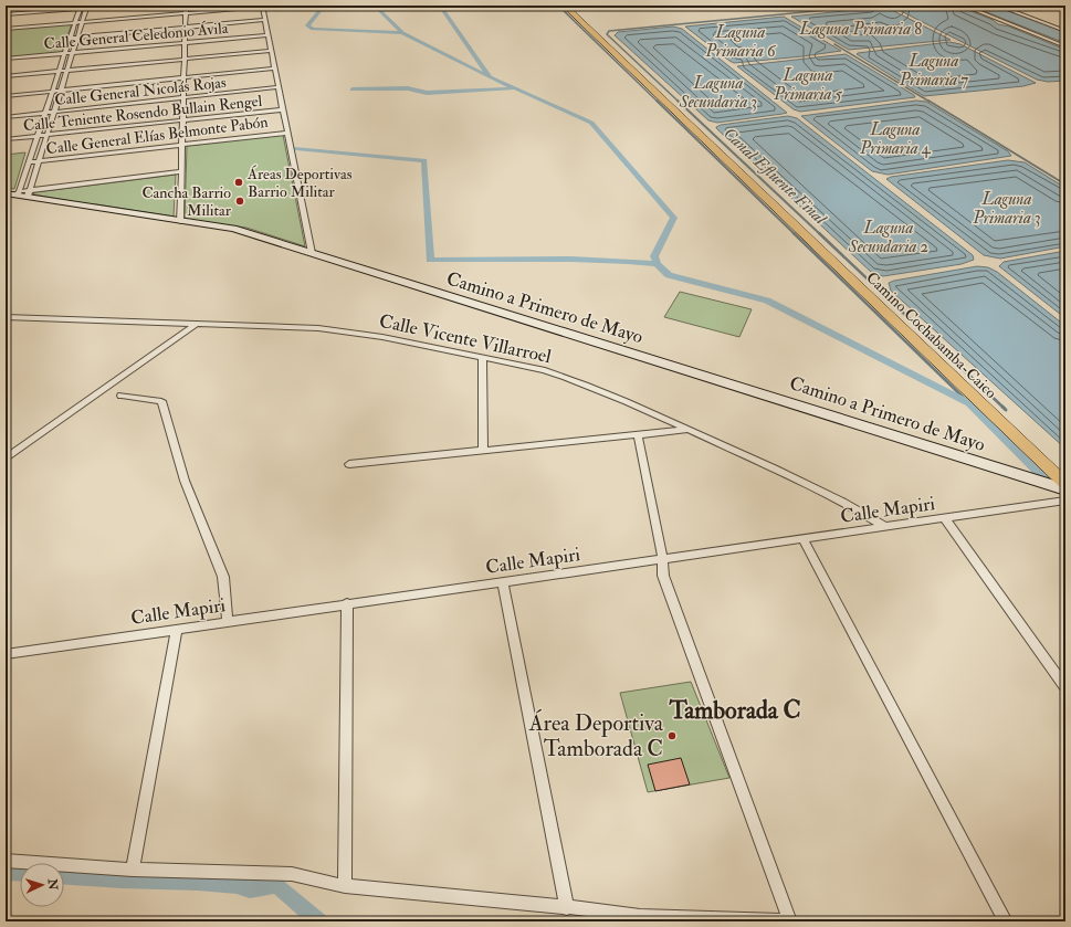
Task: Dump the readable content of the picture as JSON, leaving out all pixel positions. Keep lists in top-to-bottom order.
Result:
{
  "streets": {
    "main road": ["Camino a Primero de Mayo", "Camino Cochabamba-Caico"],
    "street": [
      "Calle General Celedonio Ávila",
      "Calle General Nicolás Rojas",
      "Calle Teniente Rosendo Bullain Rengel",
      "Calle General Elías Belmonte Pabón",
      "Calle Vicente Villarroel",
      "Calle Mapiri"
    ]
  },
  "crossings": [
    ["Calle Vicente Villarroel", "Calle Mapiri"]
  ],
  "districts": ["Tamborada C"],
  "water": [
    "Laguna Primaria 8",
    "Laguna Primaria 6",
    "Laguna Primaria 7",
    "Laguna Primaria 5",
    "Laguna Secundaria 3",
    "Laguna Primaria 4",
    "Canal Efluente Final",
    "Laguna Primaria 3",
    "Laguna Secundaria 2"
  ],
  "places": ["Áreas Deportivas Barrio Militar", "Cancha Barrio Militar", "Área Deportiva Tamborada C"],
  "north": "right"
}
